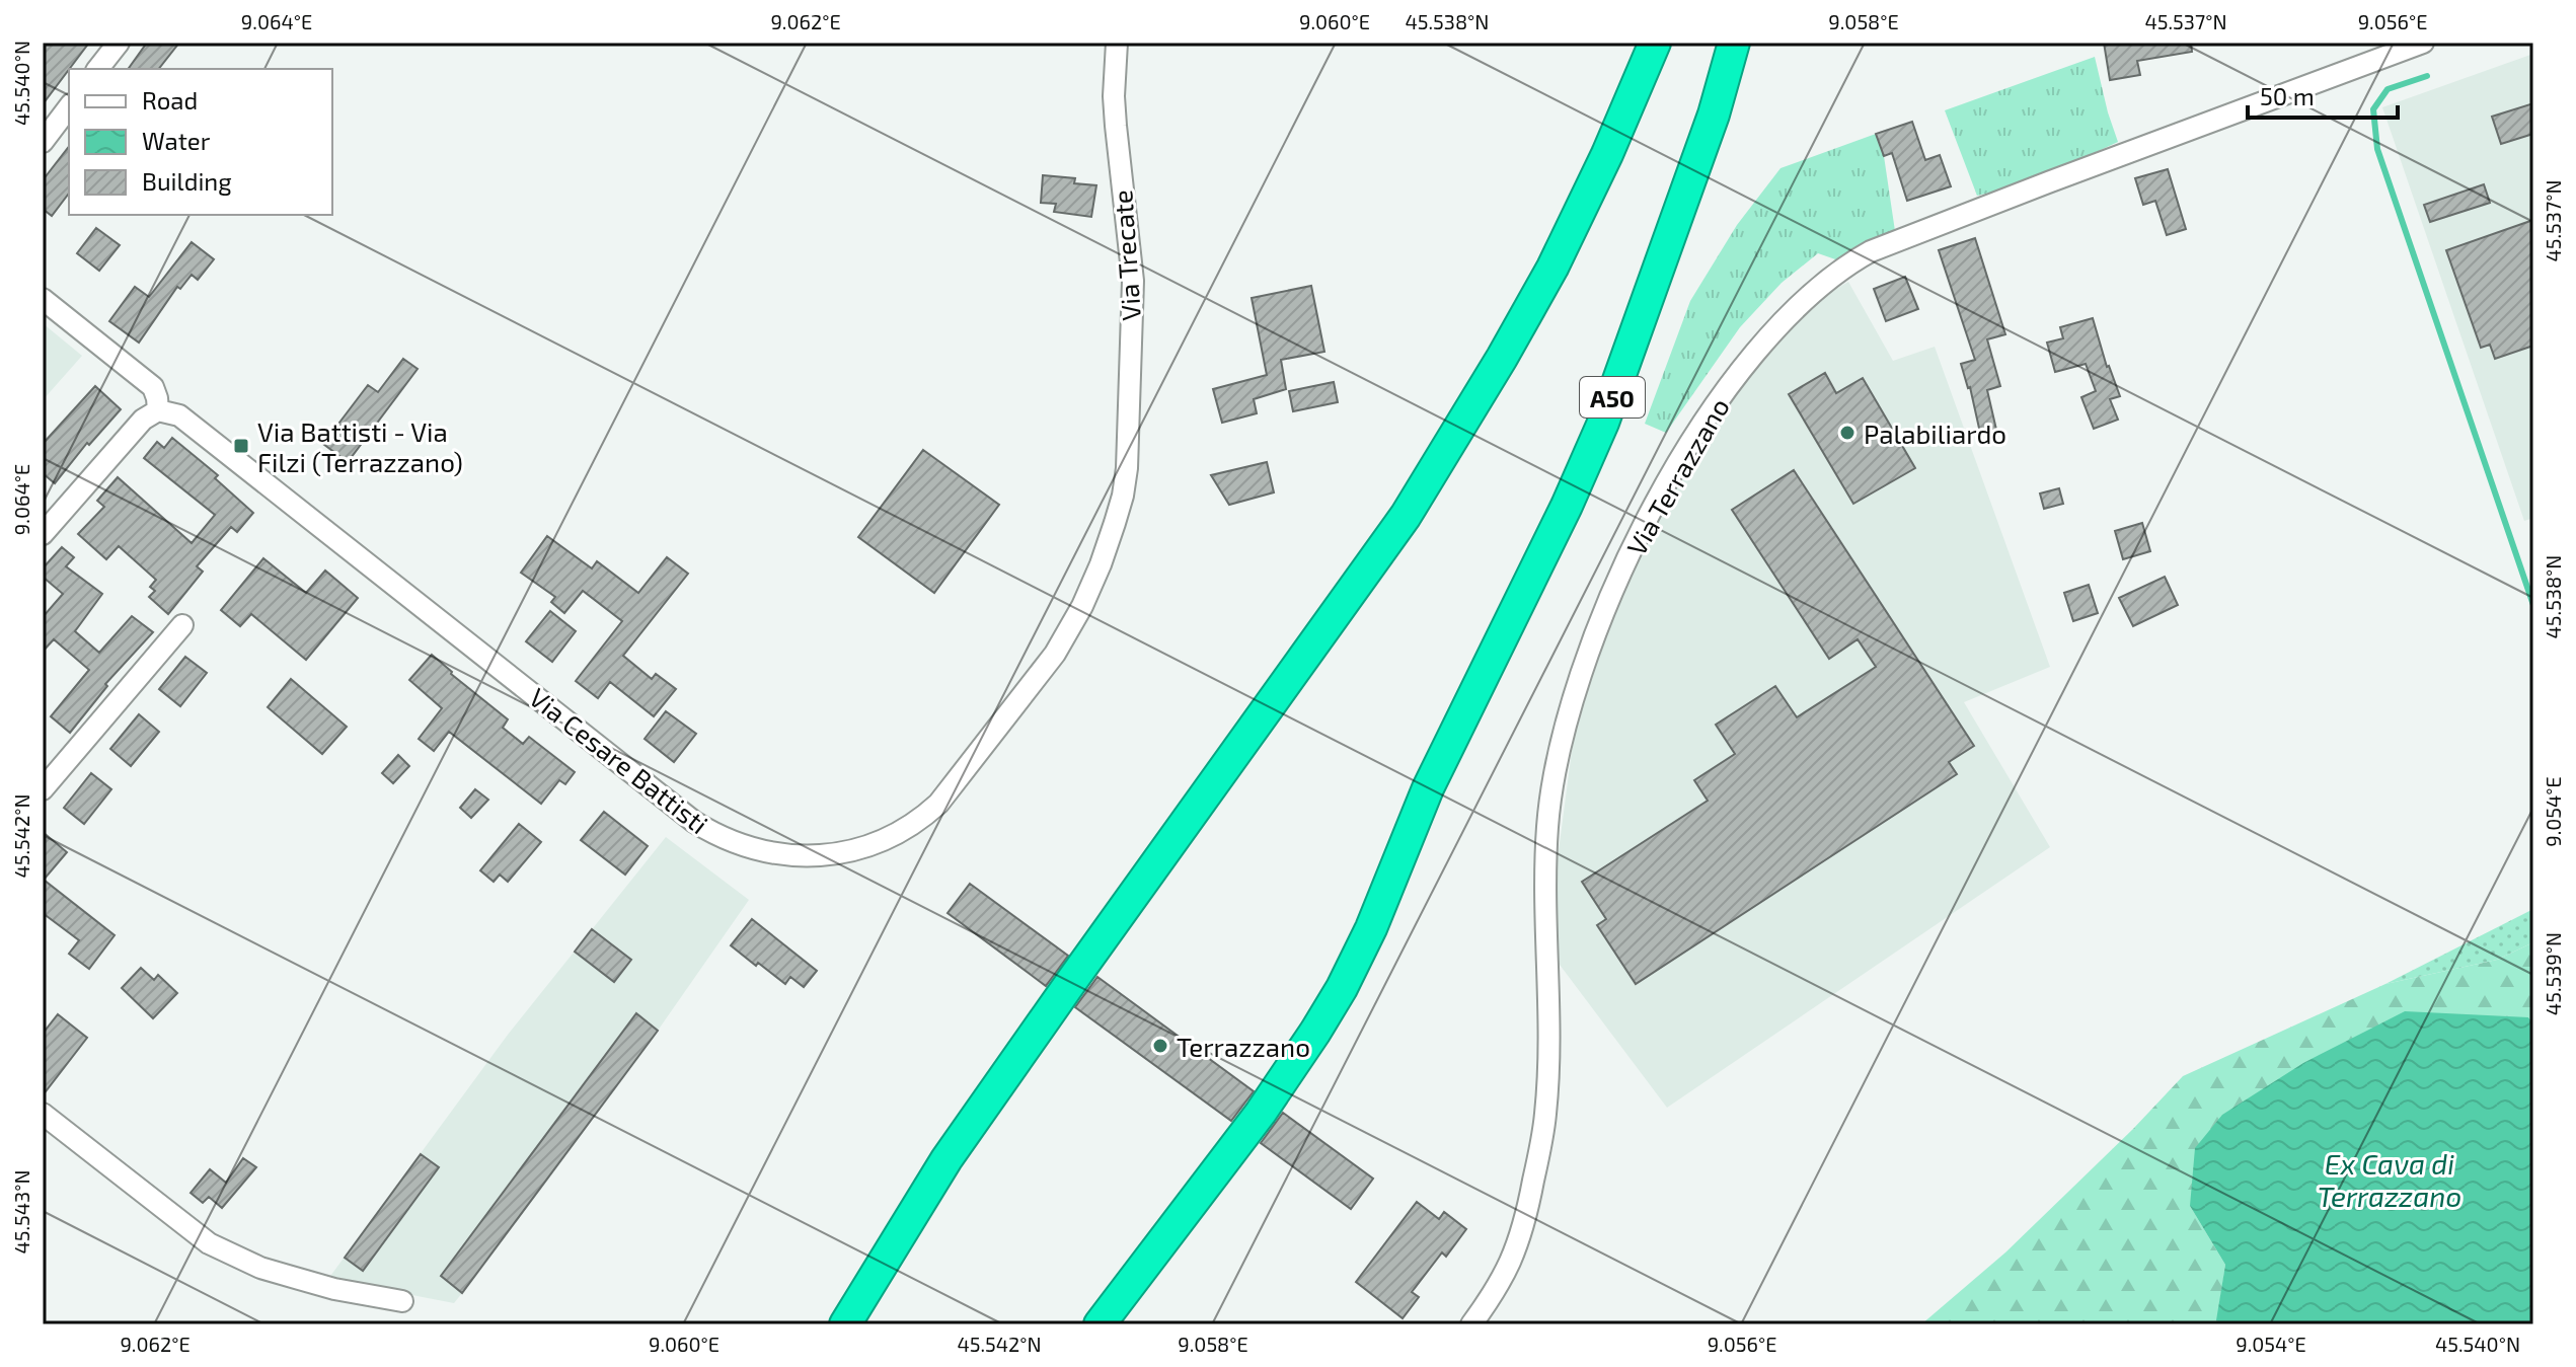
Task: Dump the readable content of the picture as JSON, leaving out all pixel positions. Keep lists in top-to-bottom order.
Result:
{
  "streets": {
    "highway": ["A50"],
    "street": ["Via Trecate", "Via Terrazzano", "Via Cesare Battisti"]
  },
  "crossings": [
    ["Via Trecate", "Via Cesare Battisti"]
  ],
  "water": ["Ex Cava di Terrazzano"],
  "places": {
    "other": ["Palabiliardo", "Terrazzano"],
    "transit": ["Via Battisti - Via Filzi (Terrazzano)"]
  },
  "legend": ["Road", "Water", "Building"],
  "scale_bar": "50 m",
  "coordinates": [
    "9.064°E",
    "9.062°E",
    "9.060°E",
    "45.538°N",
    "9.058°E",
    "45.537°N",
    "9.056°E",
    "45.540°N",
    "9.054°E",
    "45.542°N",
    "45.539°N",
    "45.543°N"
  ]
}
